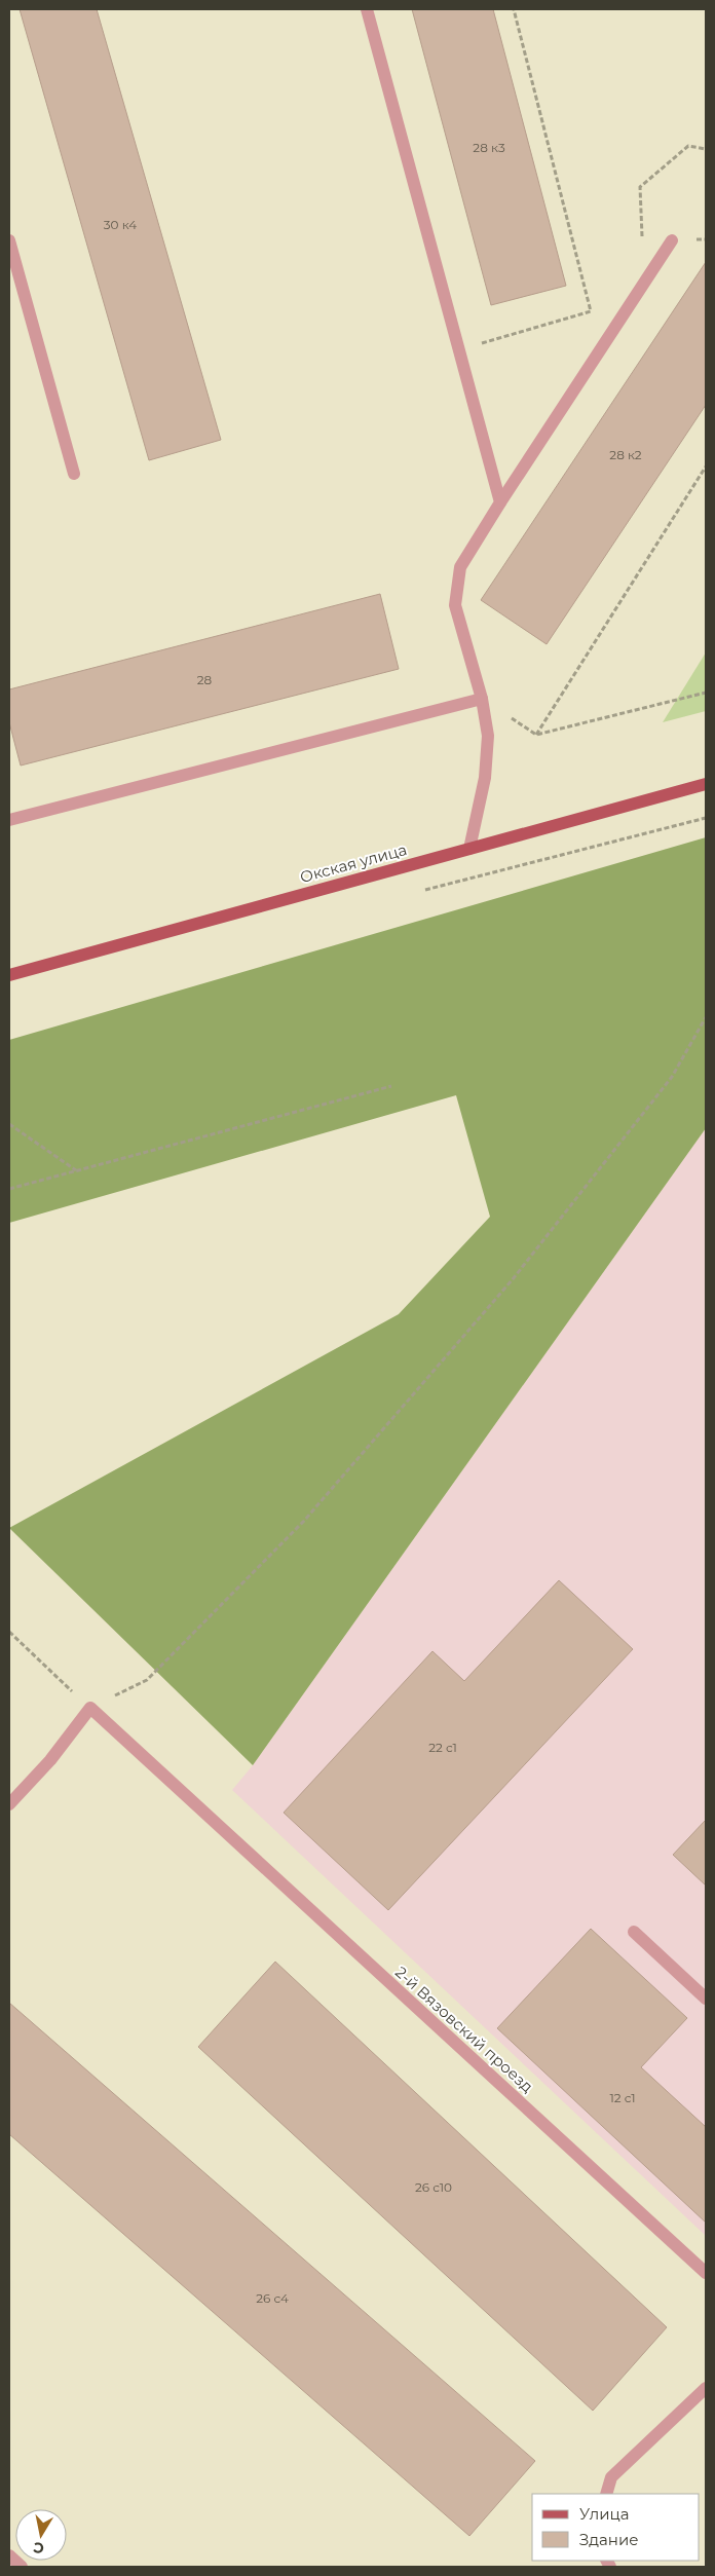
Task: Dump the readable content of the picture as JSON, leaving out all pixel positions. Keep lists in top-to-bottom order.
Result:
{
  "streets": {
    "main road": ["Окская улица"],
    "street": ["2-й Вязовский проезд"]
  },
  "house_numbers": [
    "28 к3",
    "30 к4",
    "28 к2",
    "28",
    "22 с1",
    "12 с1",
    "26 с10",
    "26 с4"
  ],
  "legend": ["Улица", "Здание"],
  "north": "bottom"
}
